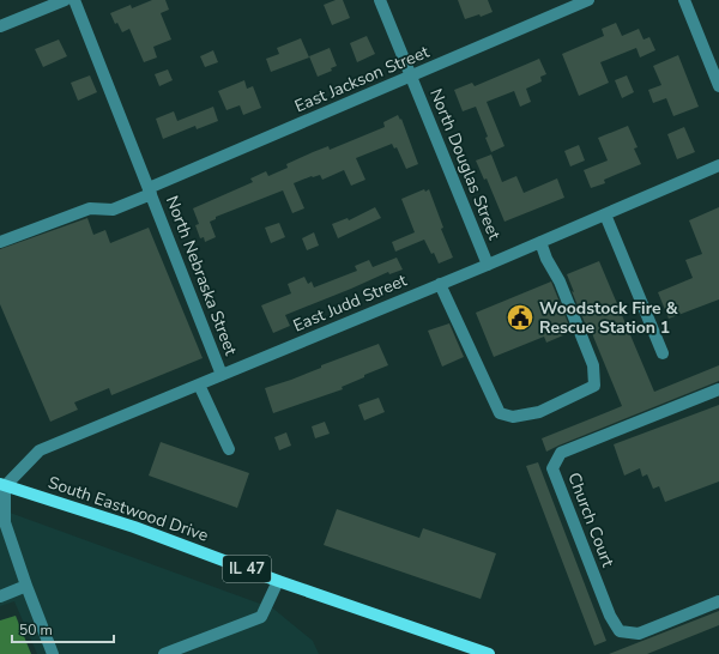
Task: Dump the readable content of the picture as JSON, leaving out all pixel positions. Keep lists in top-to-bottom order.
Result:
{
  "streets": {
    "main road": ["South Eastwood Drive", "IL 47"],
    "street": [
      "East Jackson Street",
      "North Douglas Street",
      "North Nebraska Street",
      "East Judd Street",
      "Church Court"
    ]
  },
  "crossings": [
    ["East Jackson Street", "North Douglas Street"],
    ["East Jackson Street", "North Nebraska Street"],
    ["North Douglas Street", "East Judd Street"],
    ["North Nebraska Street", "East Judd Street"],
    ["East Judd Street", "South Eastwood Drive"]
  ],
  "places": {
    "public building": ["Woodstock Fire & Rescue Station 1"]
  },
  "scale_bar": "50 m"
}
